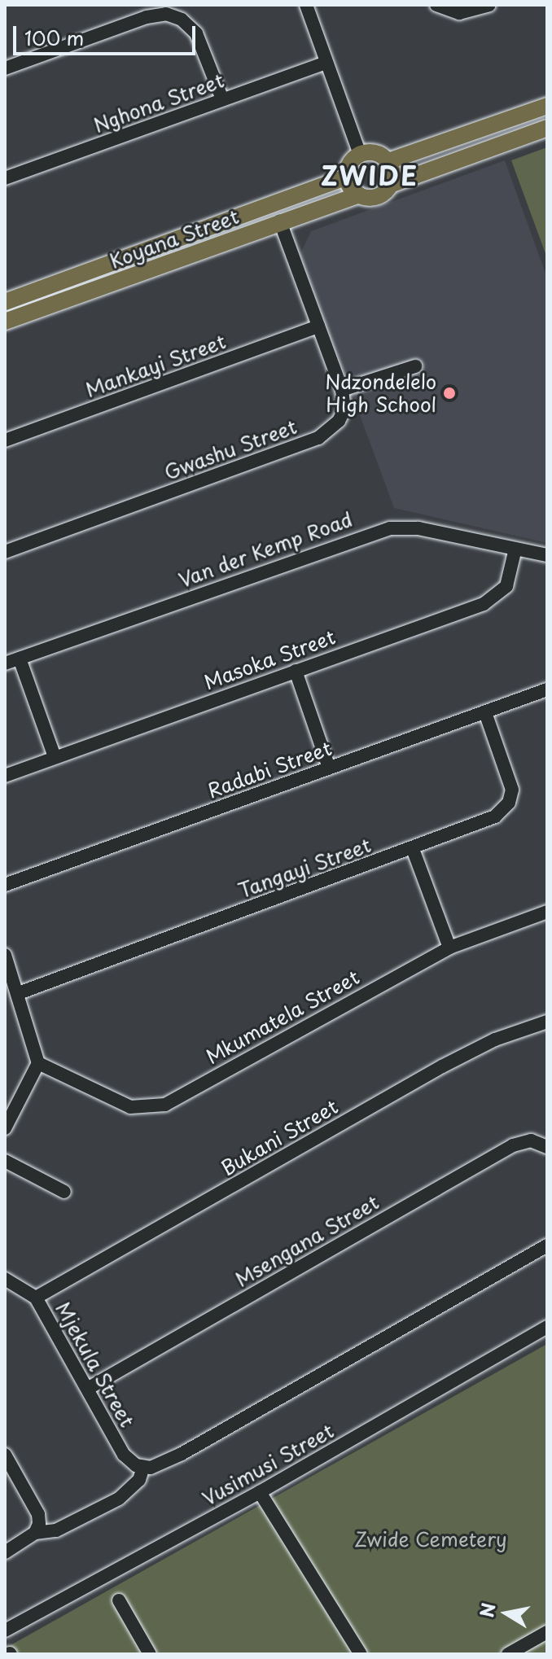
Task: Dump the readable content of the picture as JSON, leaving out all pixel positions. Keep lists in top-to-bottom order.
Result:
{
  "streets": {
    "main road": ["Koyana Street"],
    "street": [
      "Nghona Street",
      "Mankayi Street",
      "Gwashu Street",
      "Van der Kemp Road",
      "Masoka Street",
      "Radabi Street",
      "Tangayi Street",
      "Mkumatela Street",
      "Bukani Street",
      "Msengana Street",
      "Mjekula Street",
      "Vusimusi Street"
    ]
  },
  "crossings": [
    ["Koyana Street", "Gwashu Street"],
    ["Mankayi Street", "Gwashu Street"],
    ["Van der Kemp Road", "Masoka Street"],
    ["Radabi Street", "Tangayi Street"],
    ["Bukani Street", "Mjekula Street"],
    ["Msengana Street", "Mjekula Street"]
  ],
  "districts": ["ZWIDE"],
  "parks": ["Zwide Cemetery"],
  "places": ["Ndzondelelo High School"],
  "scale_bar": "100 m",
  "north": "left"
}
